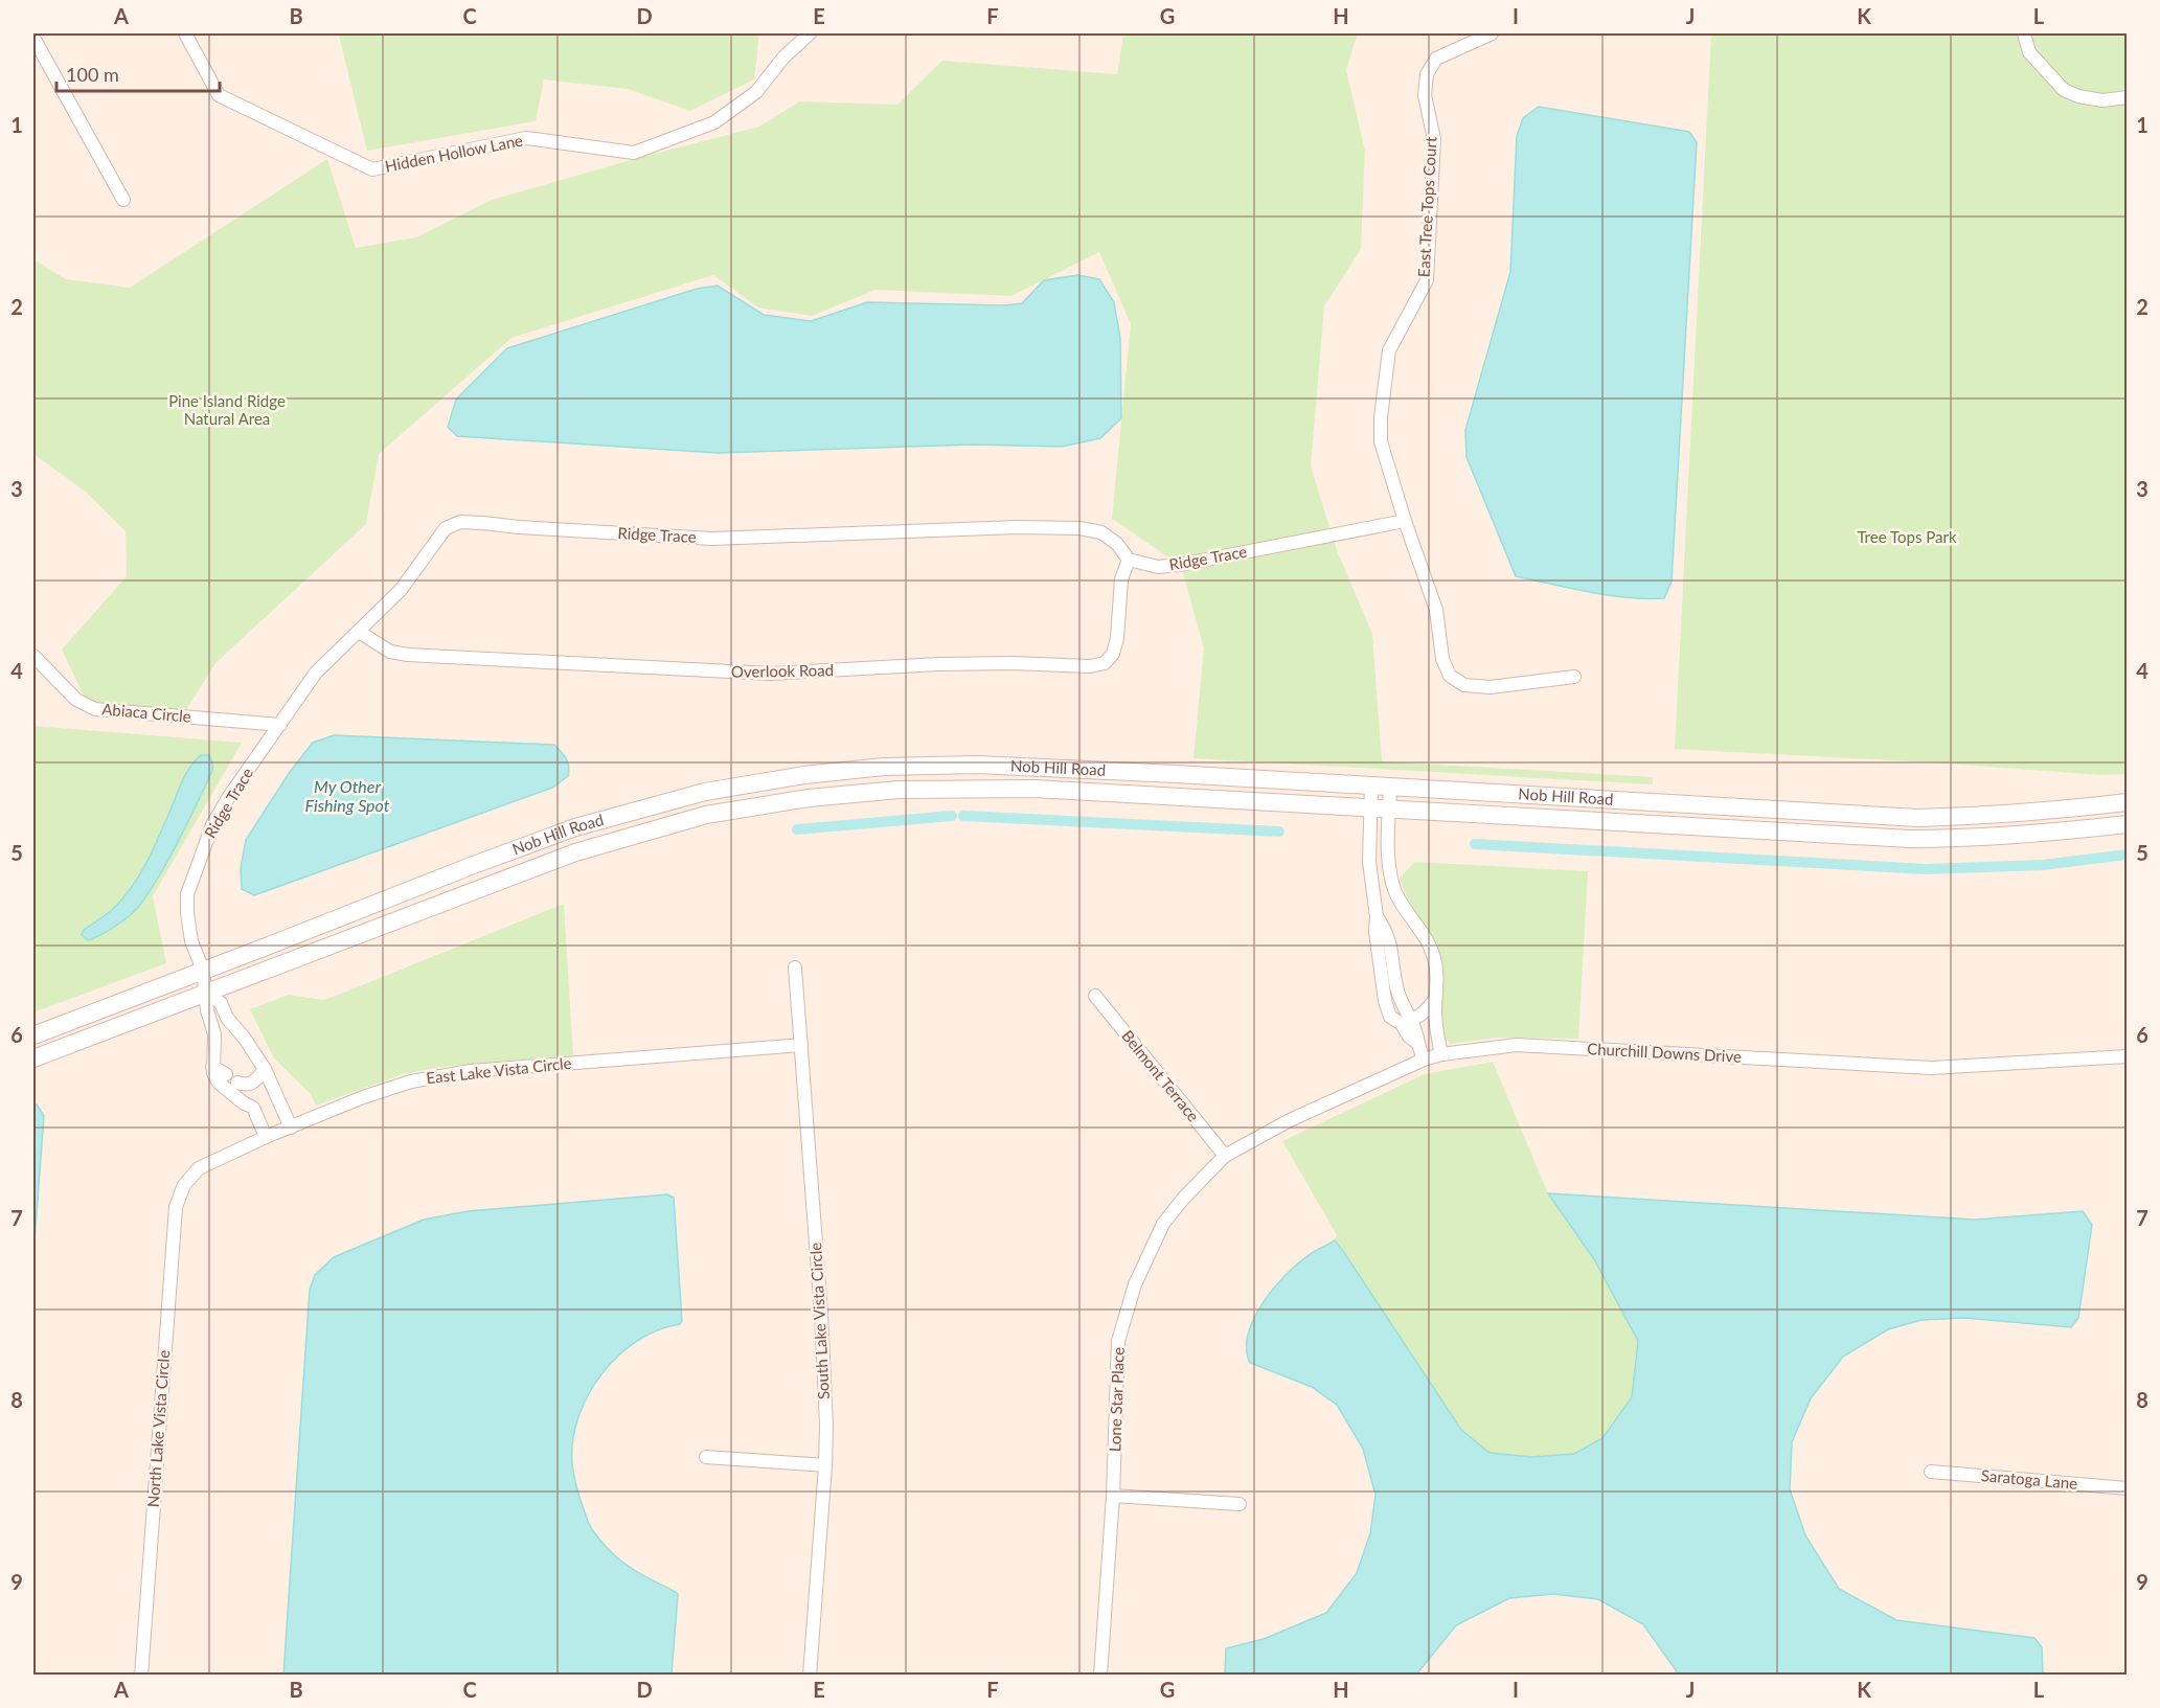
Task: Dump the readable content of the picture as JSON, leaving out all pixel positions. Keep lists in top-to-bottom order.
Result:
{
  "streets": {
    "main road": ["Nob Hill Road"],
    "street": [
      "Hidden Hollow Lane",
      "East Tree Tops Court",
      "Ridge Trace",
      "Overlook Road",
      "Abiaca Circle",
      "Churchill Downs Drive",
      "East Lake Vista Circle",
      "Belmont Terrace",
      "South Lake Vista Circle",
      "Lone Star Place",
      "North Lake Vista Circle",
      "Saratoga Lane"
    ]
  },
  "crossings": [
    ["East Tree Tops Court", "Ridge Trace"],
    ["Ridge Trace", "Overlook Road"],
    ["Ridge Trace", "Abiaca Circle"],
    ["Ridge Trace", "Nob Hill Road"],
    ["Churchill Downs Drive", "Belmont Terrace"],
    ["Churchill Downs Drive", "Lone Star Place"],
    ["East Lake Vista Circle", "South Lake Vista Circle"],
    ["East Lake Vista Circle", "North Lake Vista Circle"],
    ["Belmont Terrace", "Lone Star Place"]
  ],
  "water": ["My Other Fishing Spot"],
  "parks": ["Pine Island Ridge Natural Area", "Tree Tops Park"],
  "scale_bar": "100 m",
  "grid": {
    "columns": [
      "A",
      "B",
      "C",
      "D",
      "E",
      "F",
      "G",
      "H",
      "I",
      "J",
      "K",
      "L"
    ],
    "rows": [
      "1",
      "2",
      "3",
      "4",
      "5",
      "6",
      "7",
      "8",
      "9"
    ]
  }
}
